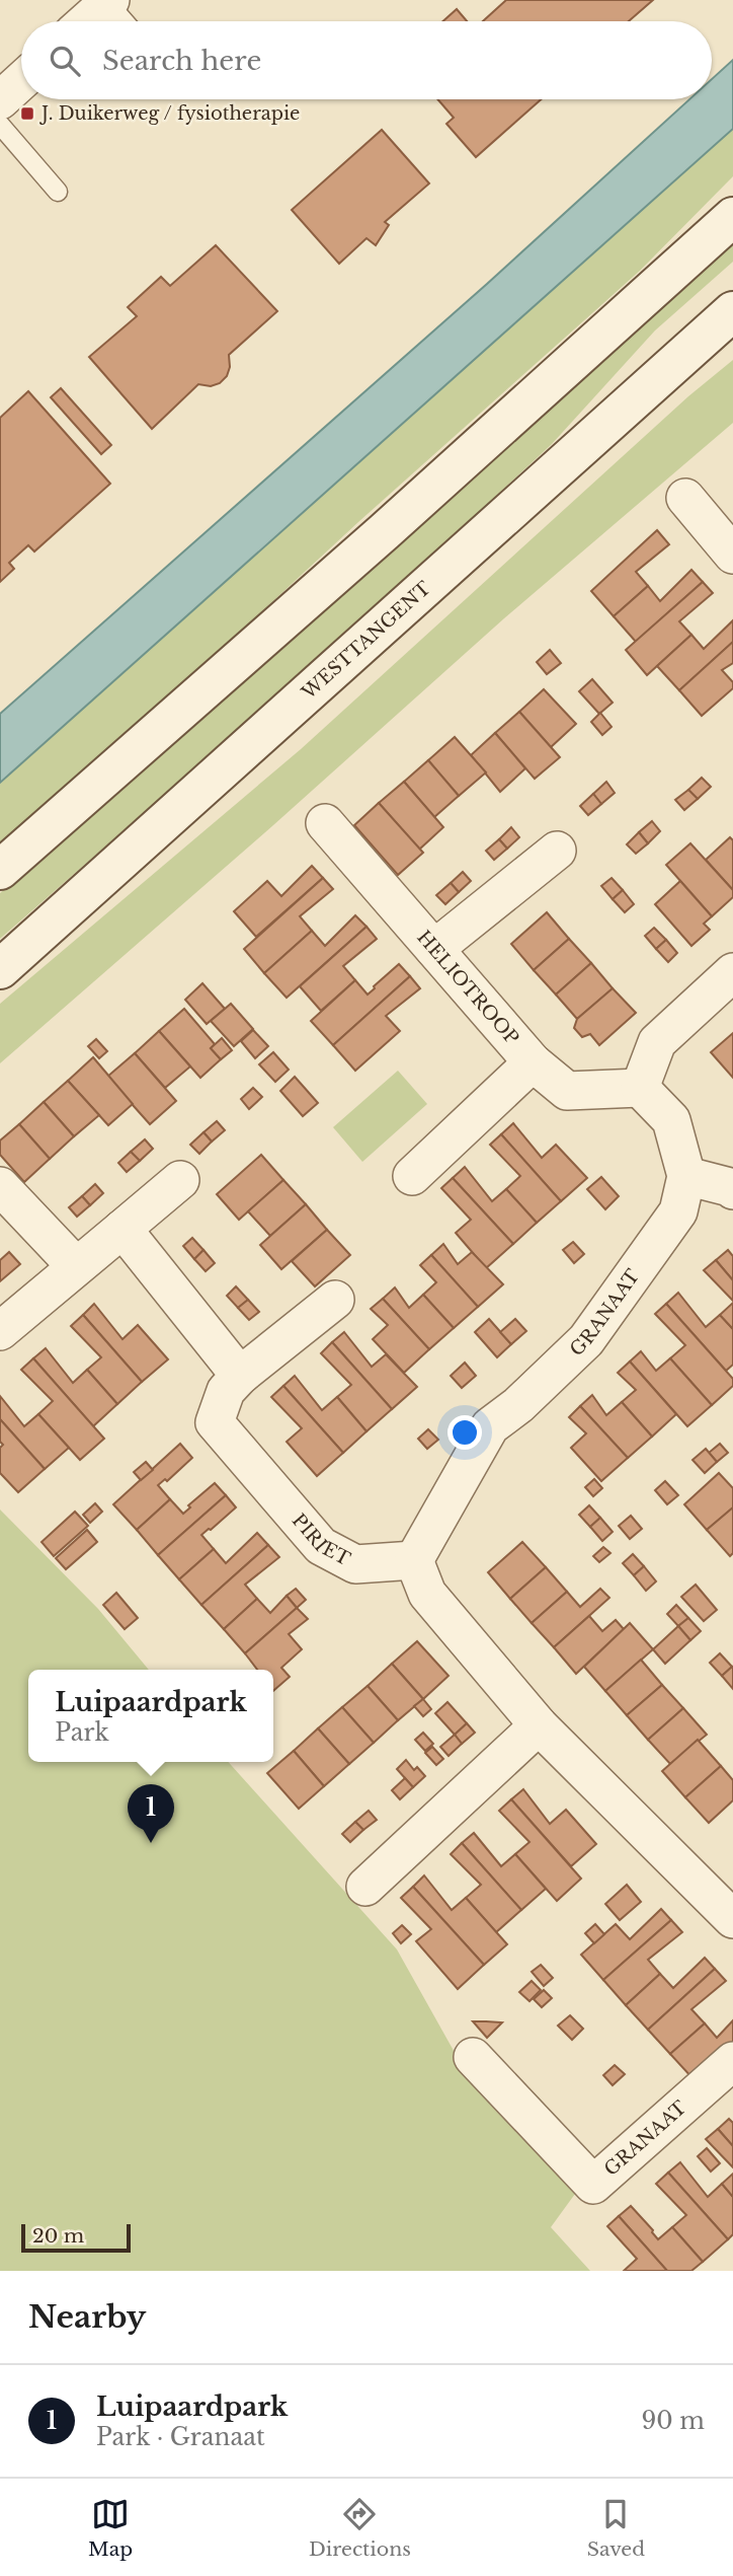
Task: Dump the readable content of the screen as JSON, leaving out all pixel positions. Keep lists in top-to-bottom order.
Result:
{
  "streets": {
    "main road": ["WESTTANGENT"],
    "street": ["HELIOTROOP", "GRANAAT", "PIRIET"]
  },
  "crossings": [
    ["HELIOTROOP", "GRANAAT"],
    ["GRANAAT", "PIRIET"]
  ],
  "places": {
    "transit": ["J. Duikerweg / fysiotherapie"]
  },
  "scale_bar": "20 m",
  "page": {
    "search": "Search here",
    "popup": ["Luipaardpark", "Park"],
    "pins": "1",
    "scale": "20 m",
    "heading": "Nearby",
    "list": [
      {
        "mark": "1",
        "name": "Luipaardpark",
        "note": "Park · Granaat",
        "value": "90 m"
      }
    ],
    "nav": ["Map", "Directions", "Saved"]
  }
}
